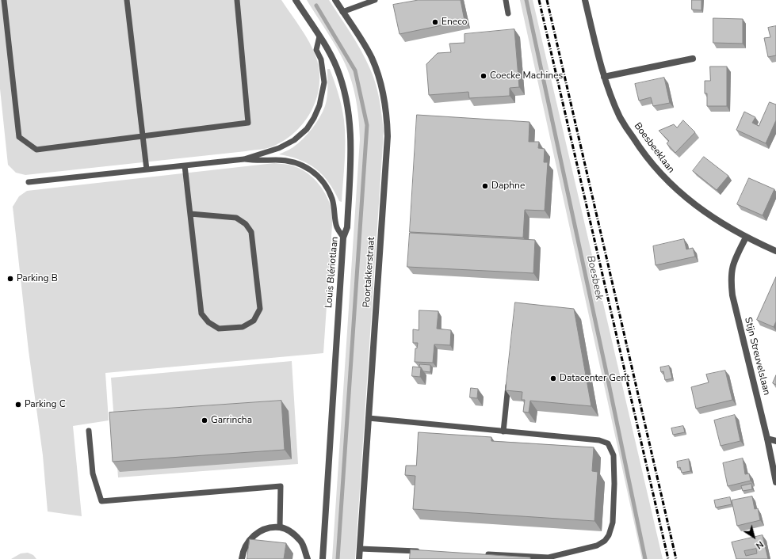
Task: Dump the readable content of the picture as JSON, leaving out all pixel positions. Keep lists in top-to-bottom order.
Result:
{
  "streets": {
    "street": [
      "Boesbeeklaan",
      "Louis Blériotlaan",
      "Poortakkerstraat",
      "Stijn Streuvelslaan"
    ]
  },
  "crossings": [
    ["Boesbeeklaan", "Stijn Streuvelslaan"]
  ],
  "water": ["Boesbeek"],
  "places": [
    "Eneco",
    "Coecke Machines",
    "Daphne",
    "Parking B",
    "Datacenter Gent",
    "Parking C",
    "Garrincha"
  ],
  "north": "bottom right"
}
